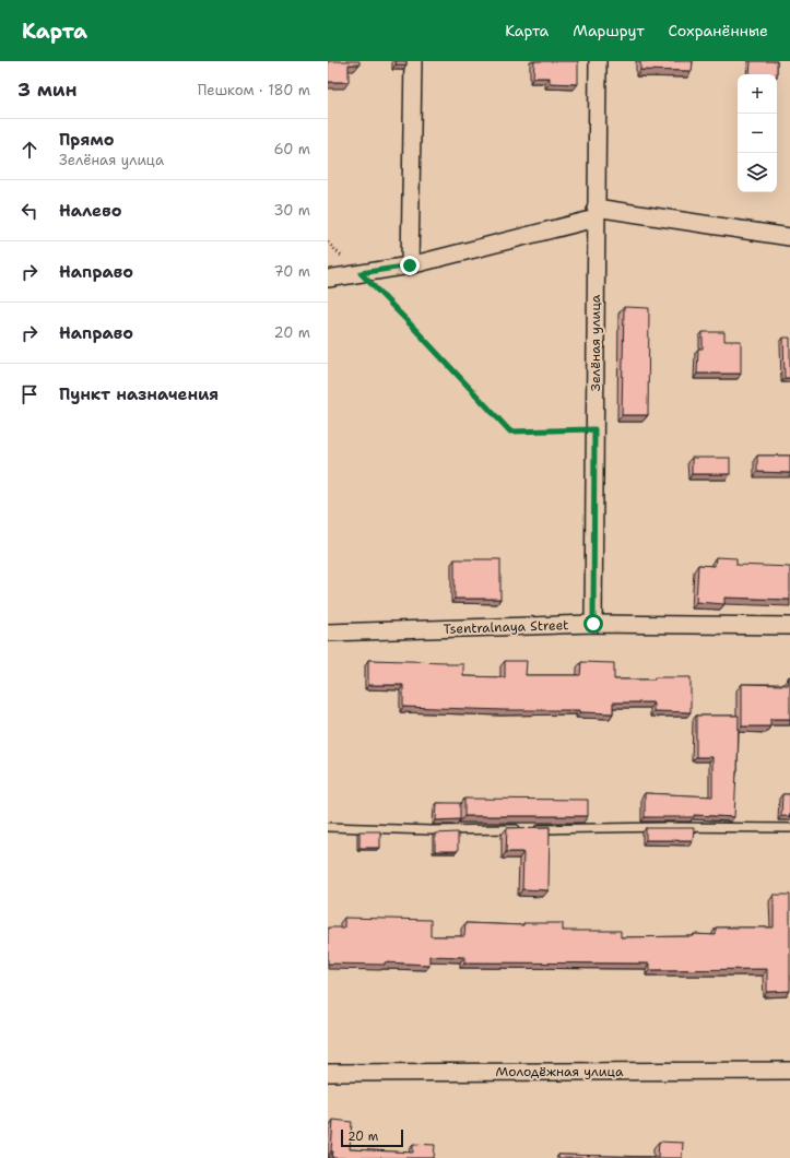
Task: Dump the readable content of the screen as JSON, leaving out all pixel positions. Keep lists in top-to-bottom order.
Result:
{
  "streets": {
    "street": ["Зелёная улица", "Tsentralnaya Street", "Молодёжная улица"]
  },
  "crossings": [
    ["Зелёная улица", "Tsentralnaya Street"]
  ],
  "scale_bar": "20 m",
  "page": {
    "header": "Карта",
    "nav": ["Карта", "Маршрут", "Сохранённые"],
    "heading": ["3 мин", "Пешком · 180 m"],
    "map_buttons": ["+", "−"],
    "list": [
      ["Прямо", "Зелёная улица", "60 m"],
      ["Налево", "30 m"],
      ["Направо", "70 m"],
      ["Направо", "20 m"],
      "Пункт назначения"
    ],
    "scale": "20 m"
  }
}
